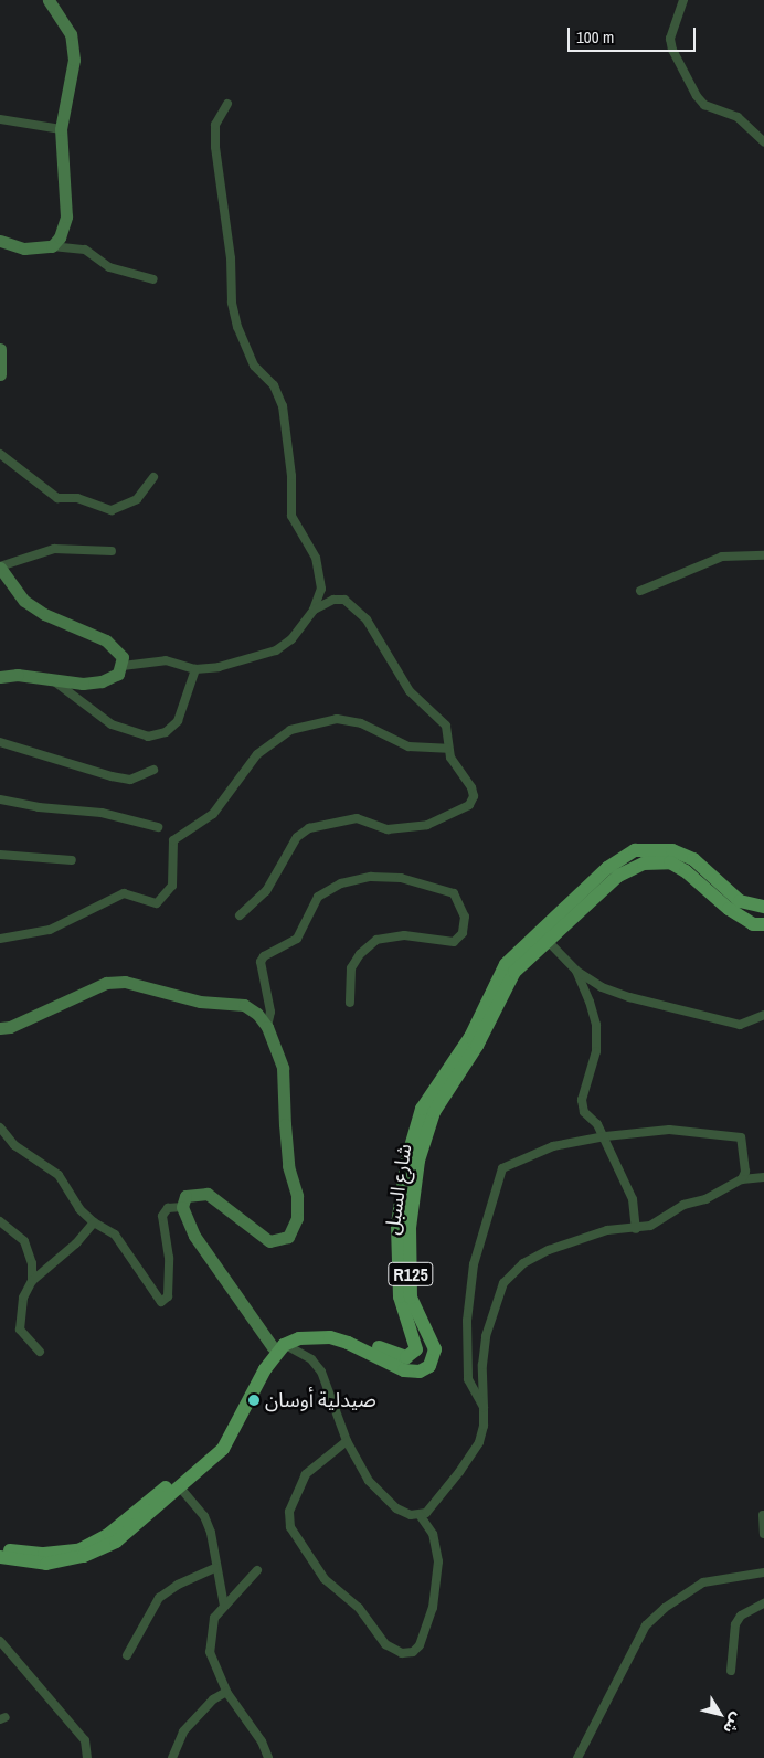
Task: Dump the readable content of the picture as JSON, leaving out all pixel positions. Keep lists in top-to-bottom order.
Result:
{
  "streets": {
    "main road": ["شارع السبل", "R125"]
  },
  "places": ["صيدلية أوسان"],
  "scale_bar": "100 m",
  "north": "bottom right"
}
